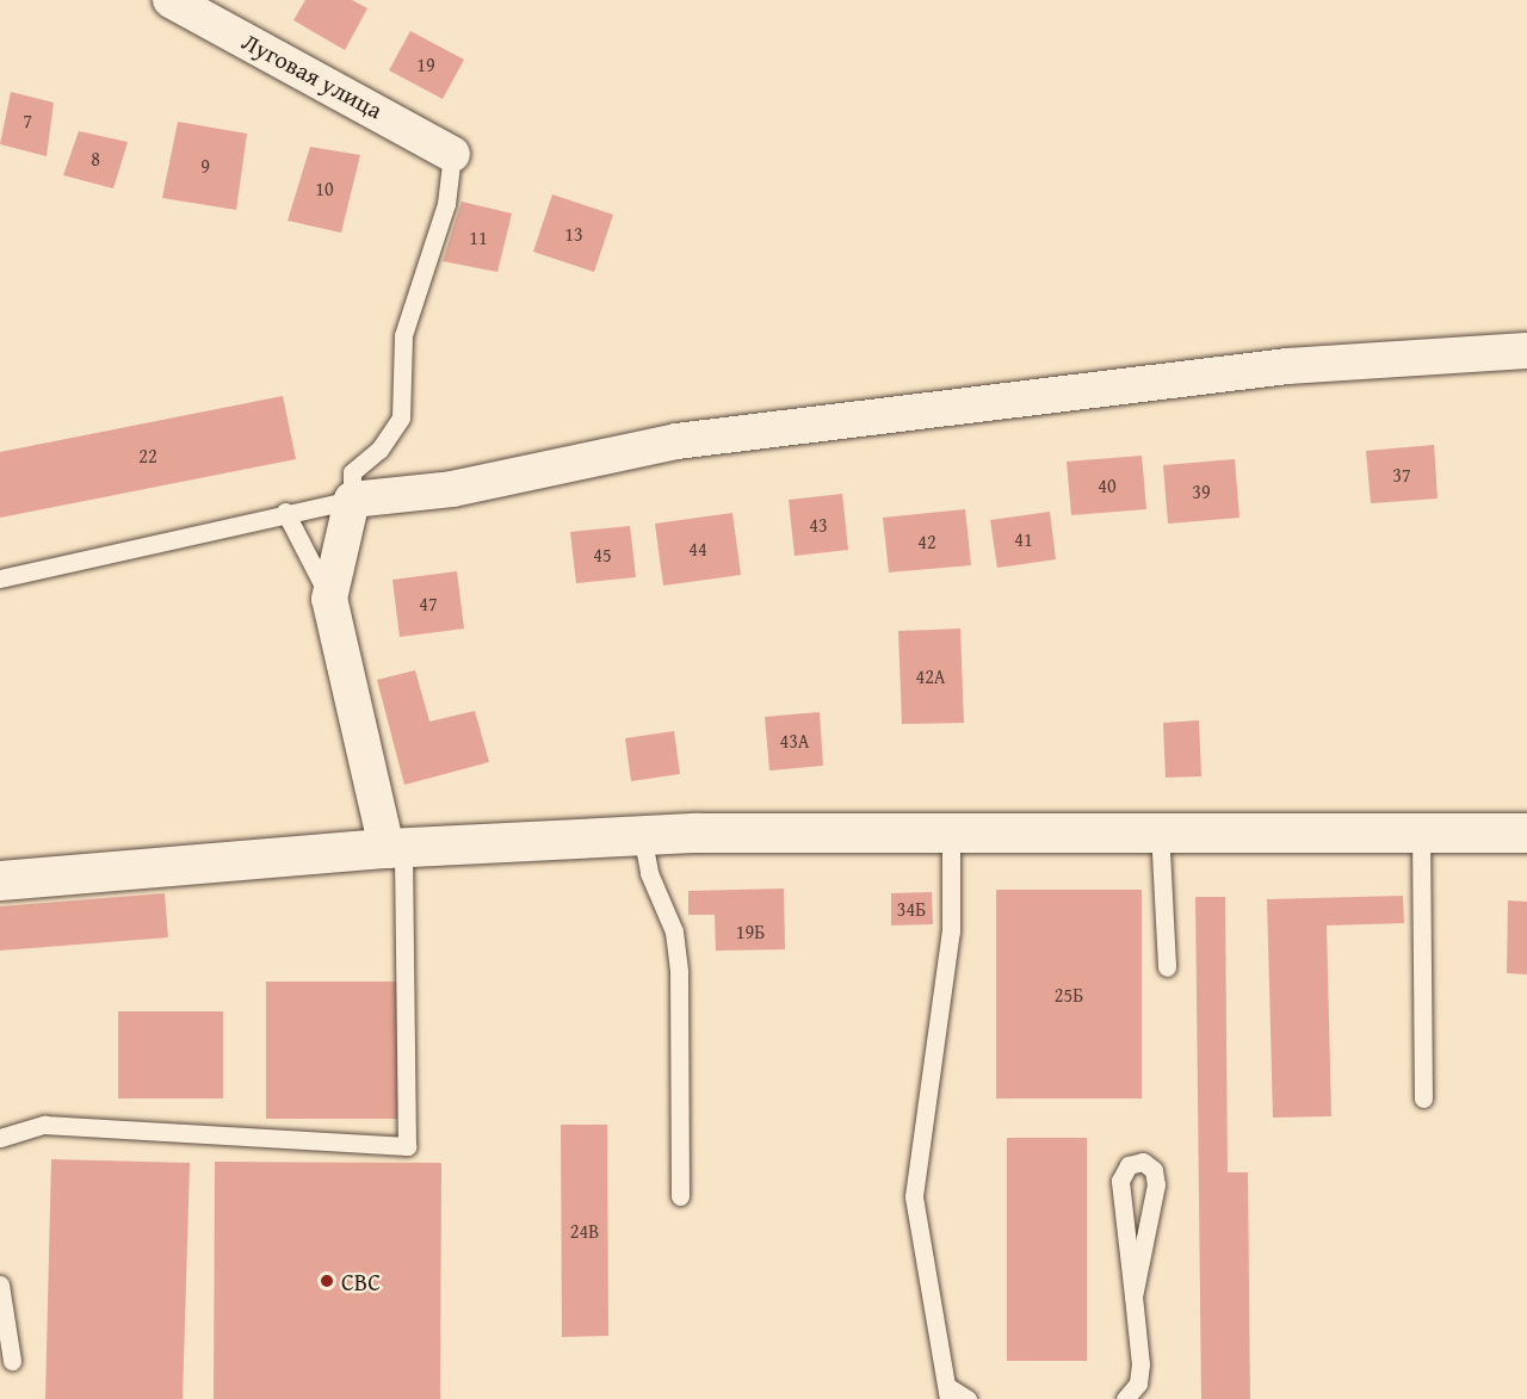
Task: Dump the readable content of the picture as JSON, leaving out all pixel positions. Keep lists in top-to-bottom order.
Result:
{
  "streets": {
    "street": ["Луговая улица"]
  },
  "places": ["СВС"],
  "house_numbers": [
    "19",
    "7",
    "8",
    "9",
    "10",
    "13",
    "11",
    "22",
    "37",
    "40",
    "39",
    "43",
    "41",
    "42",
    "44",
    "45",
    "47",
    "42А",
    "43А",
    "34Б",
    "19Б",
    "25Б",
    "24В"
  ]
}
